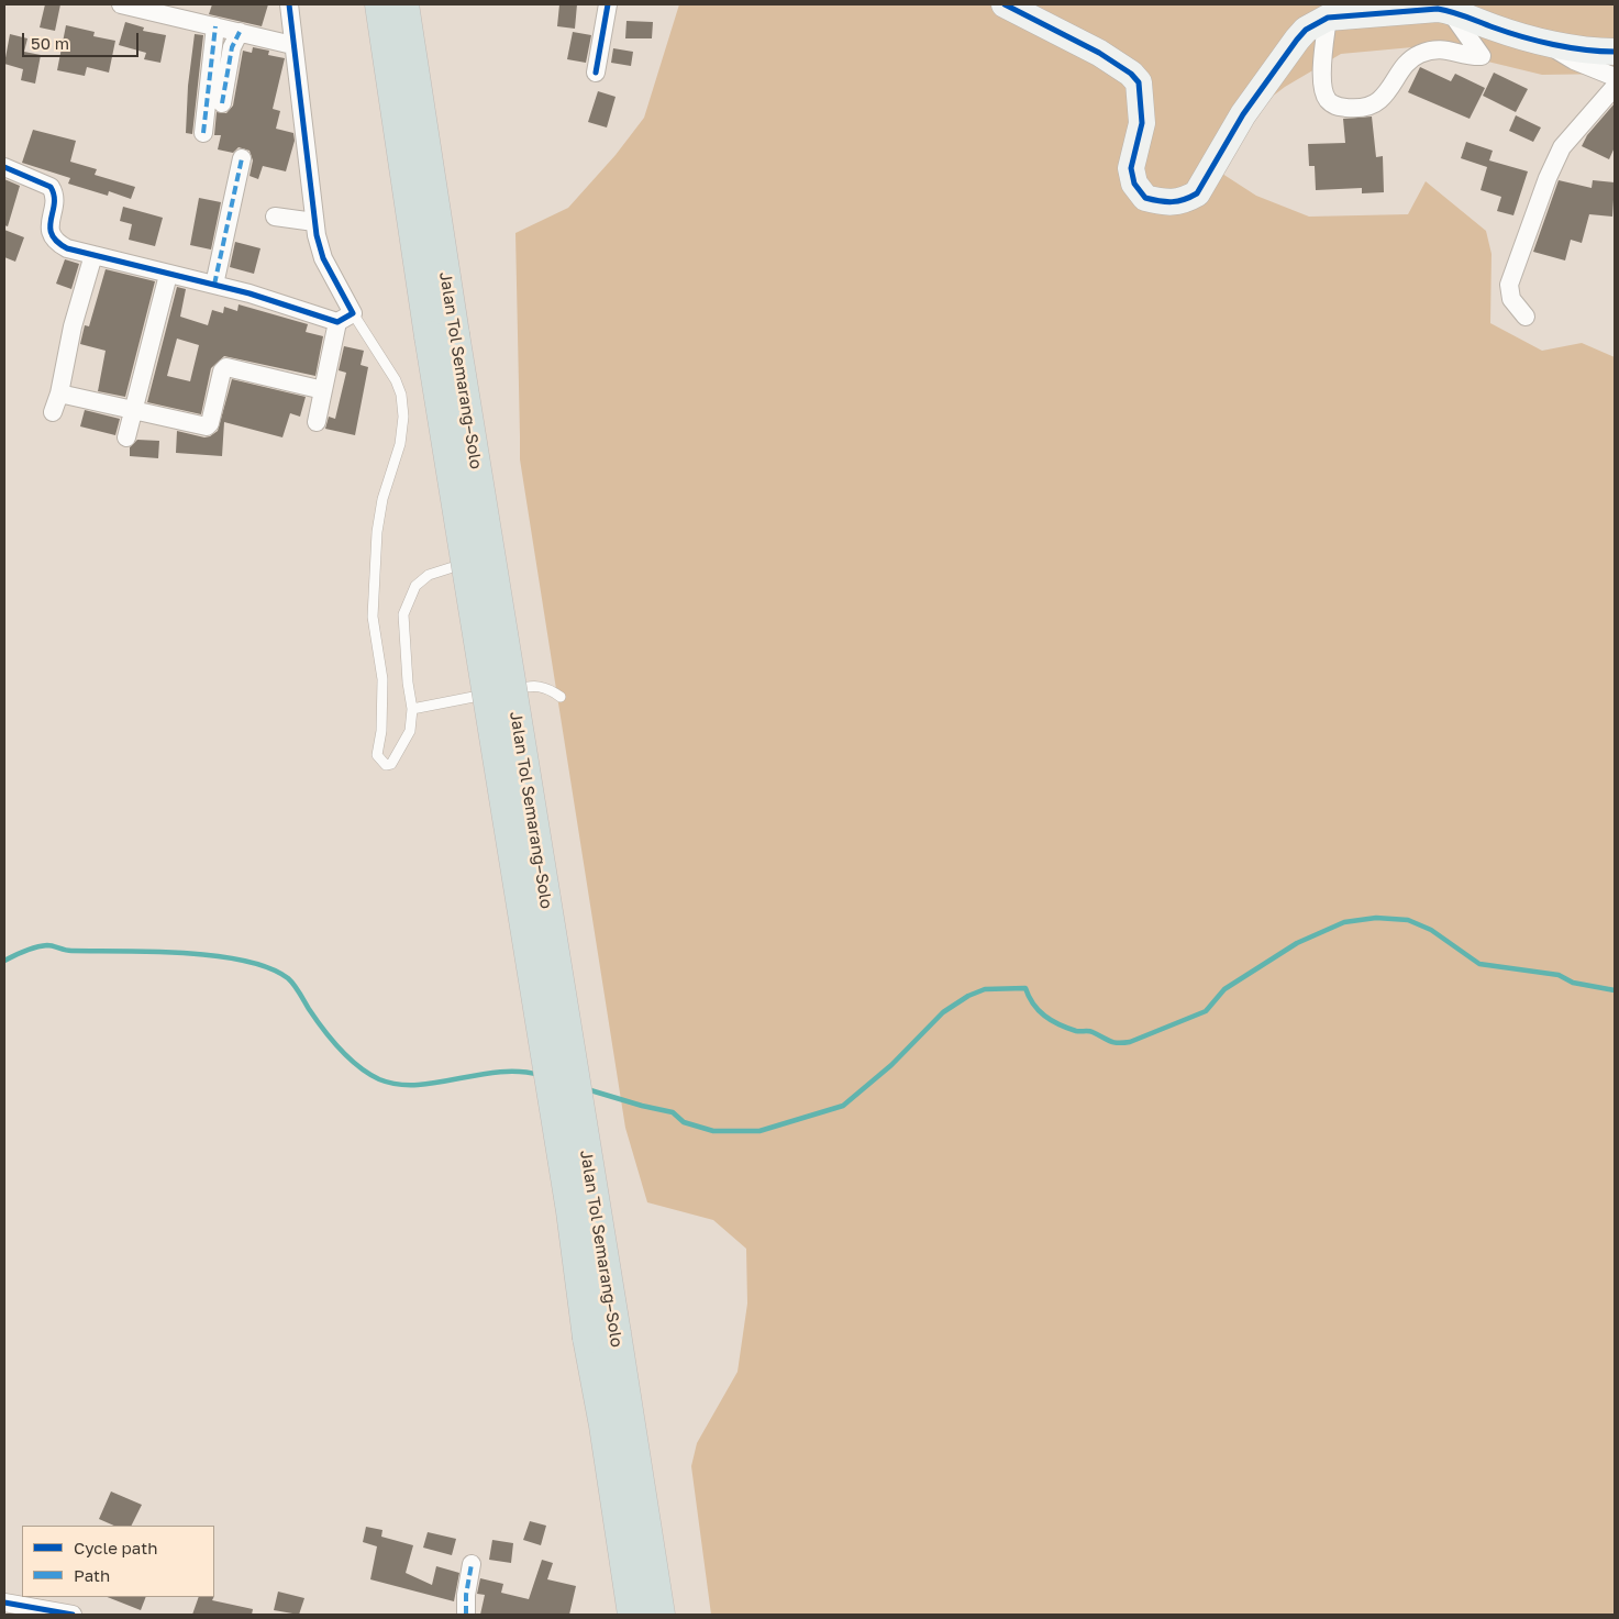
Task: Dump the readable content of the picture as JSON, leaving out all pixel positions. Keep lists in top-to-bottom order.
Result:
{
  "streets": {
    "highway": ["Jalan Tol Semarang–Solo"]
  },
  "legend": ["Cycle path", "Path"],
  "scale_bar": "50 m"
}
